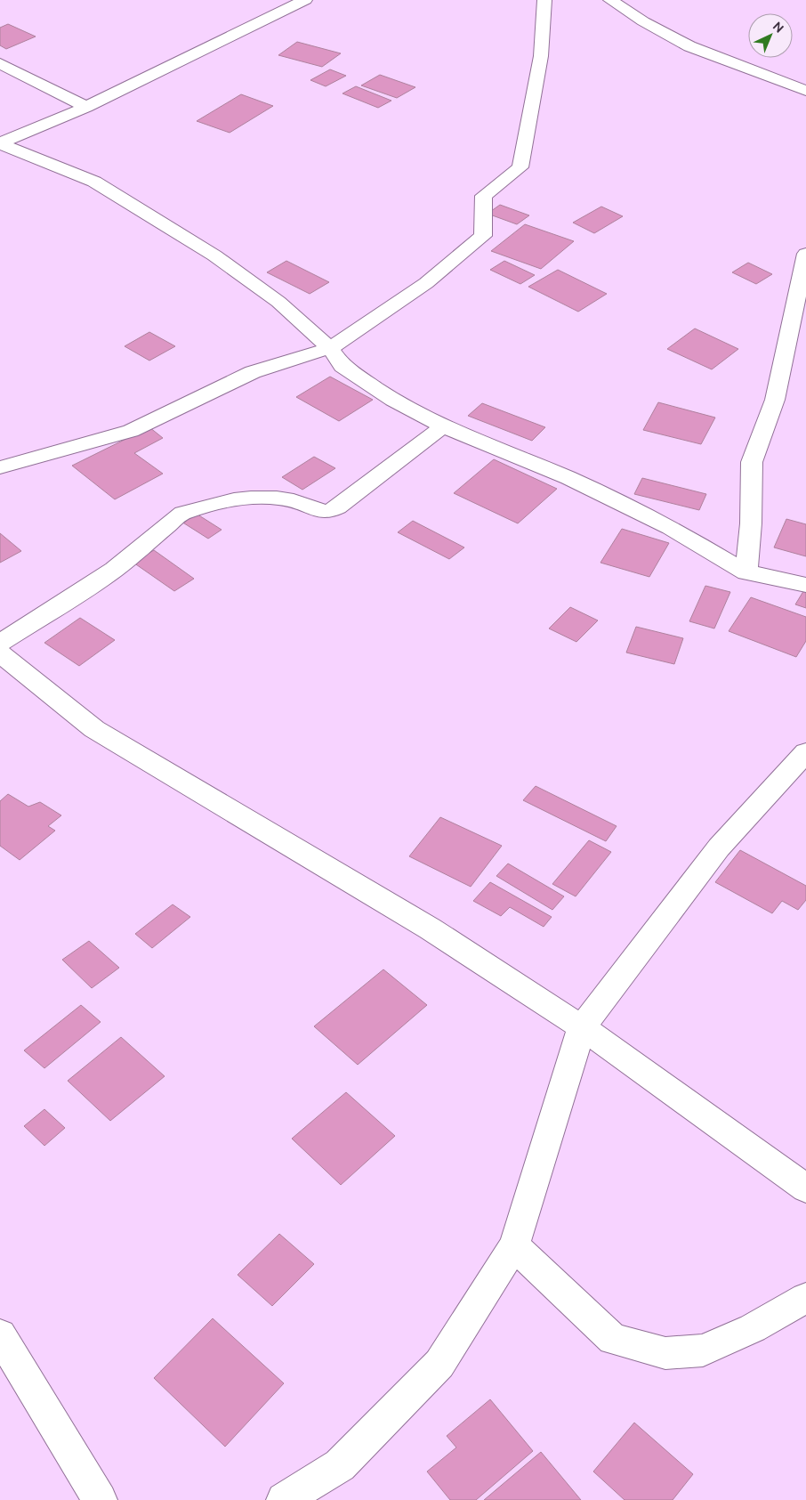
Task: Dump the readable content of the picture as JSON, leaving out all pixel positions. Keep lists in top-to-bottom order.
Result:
{
  "north": "top right"
}
